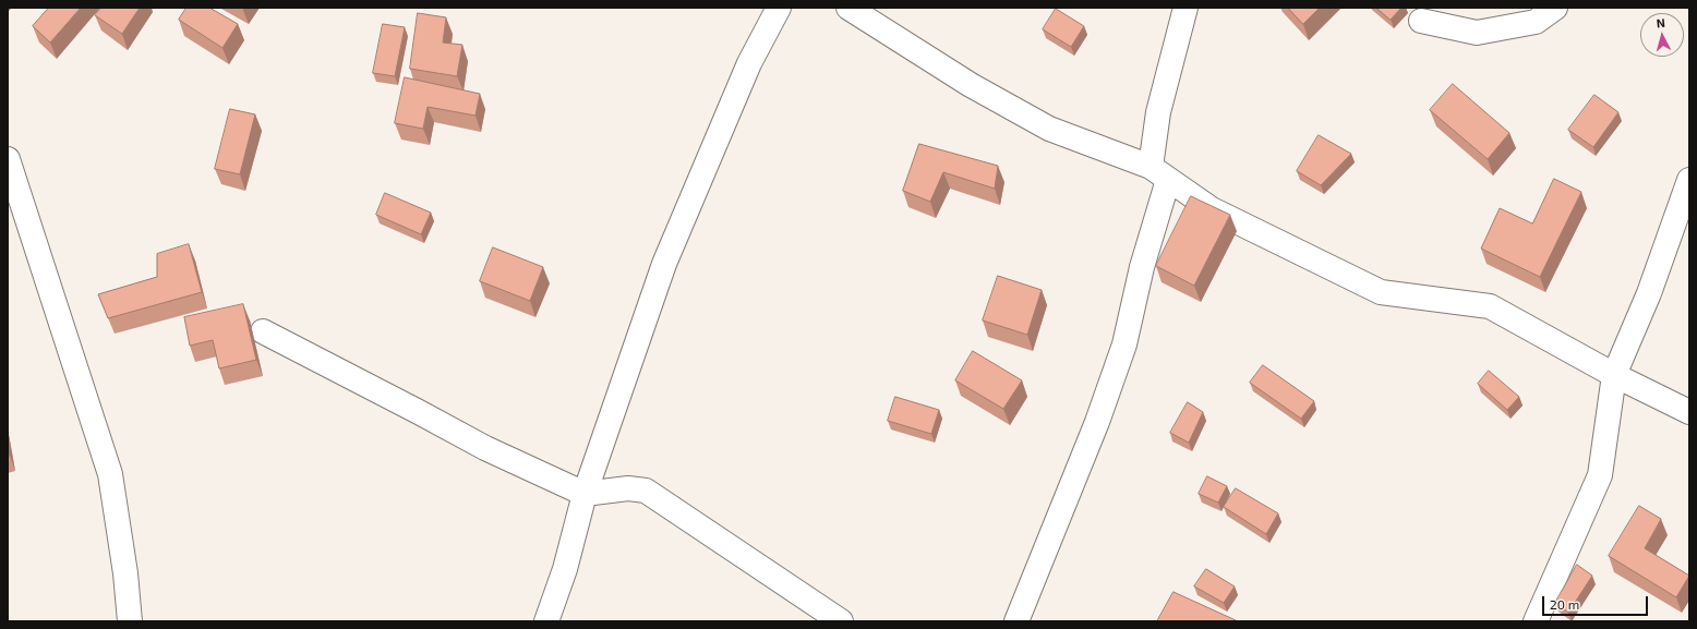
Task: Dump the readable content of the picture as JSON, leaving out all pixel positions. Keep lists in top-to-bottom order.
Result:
{
  "scale_bar": "20 m",
  "north": "top"
}
